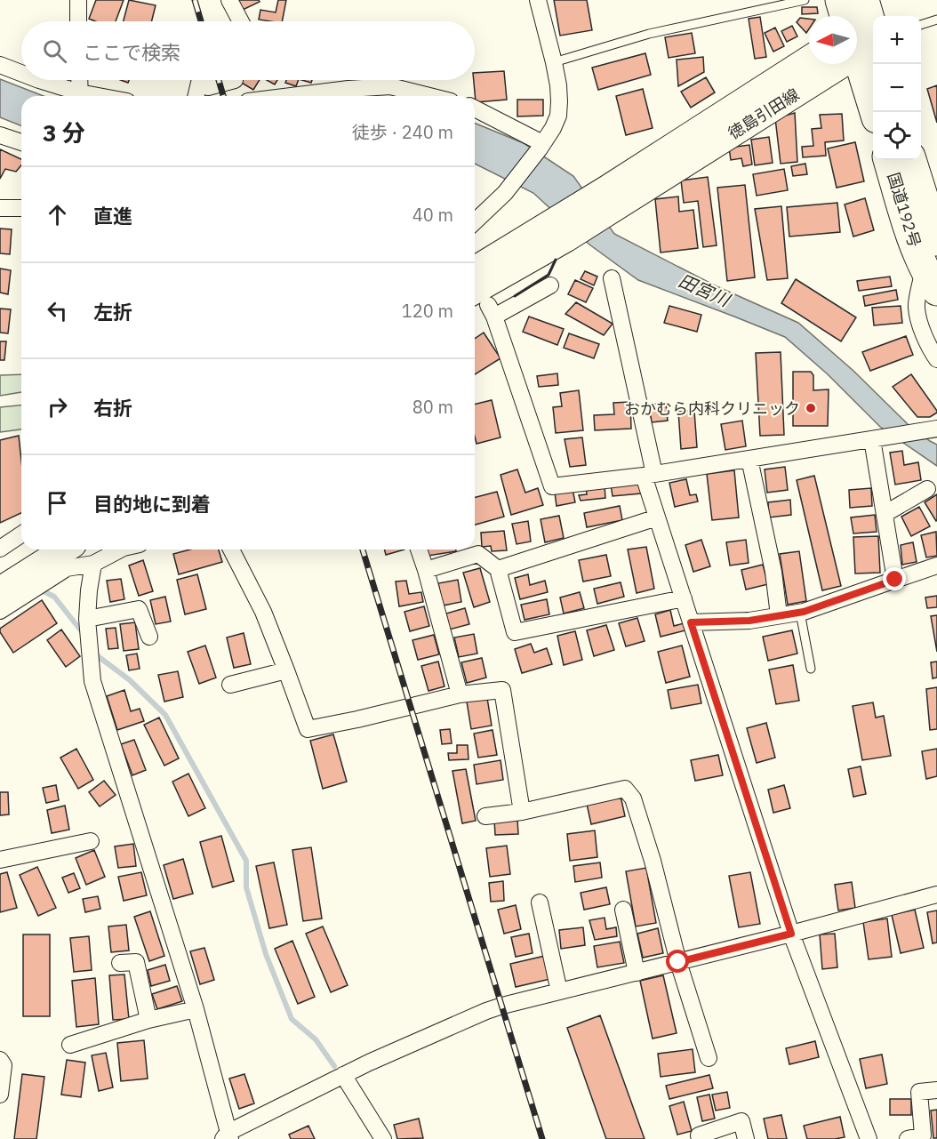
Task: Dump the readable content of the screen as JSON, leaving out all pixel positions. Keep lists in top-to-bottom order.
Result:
{
  "streets": {
    "highway": ["国道192号"],
    "main road": ["徳島引田線"]
  },
  "water": ["田宮川"],
  "places": ["おかむら内科クリニック"],
  "north": "left",
  "page": {
    "map_buttons": ["+", "−"],
    "search": "ここで検索",
    "heading": ["3 分", "徒歩 · 240 m"],
    "list": [
      ["直進", "40 m"],
      ["左折", "120 m"],
      ["右折", "80 m"],
      "目的地に到着"
    ]
  }
}
